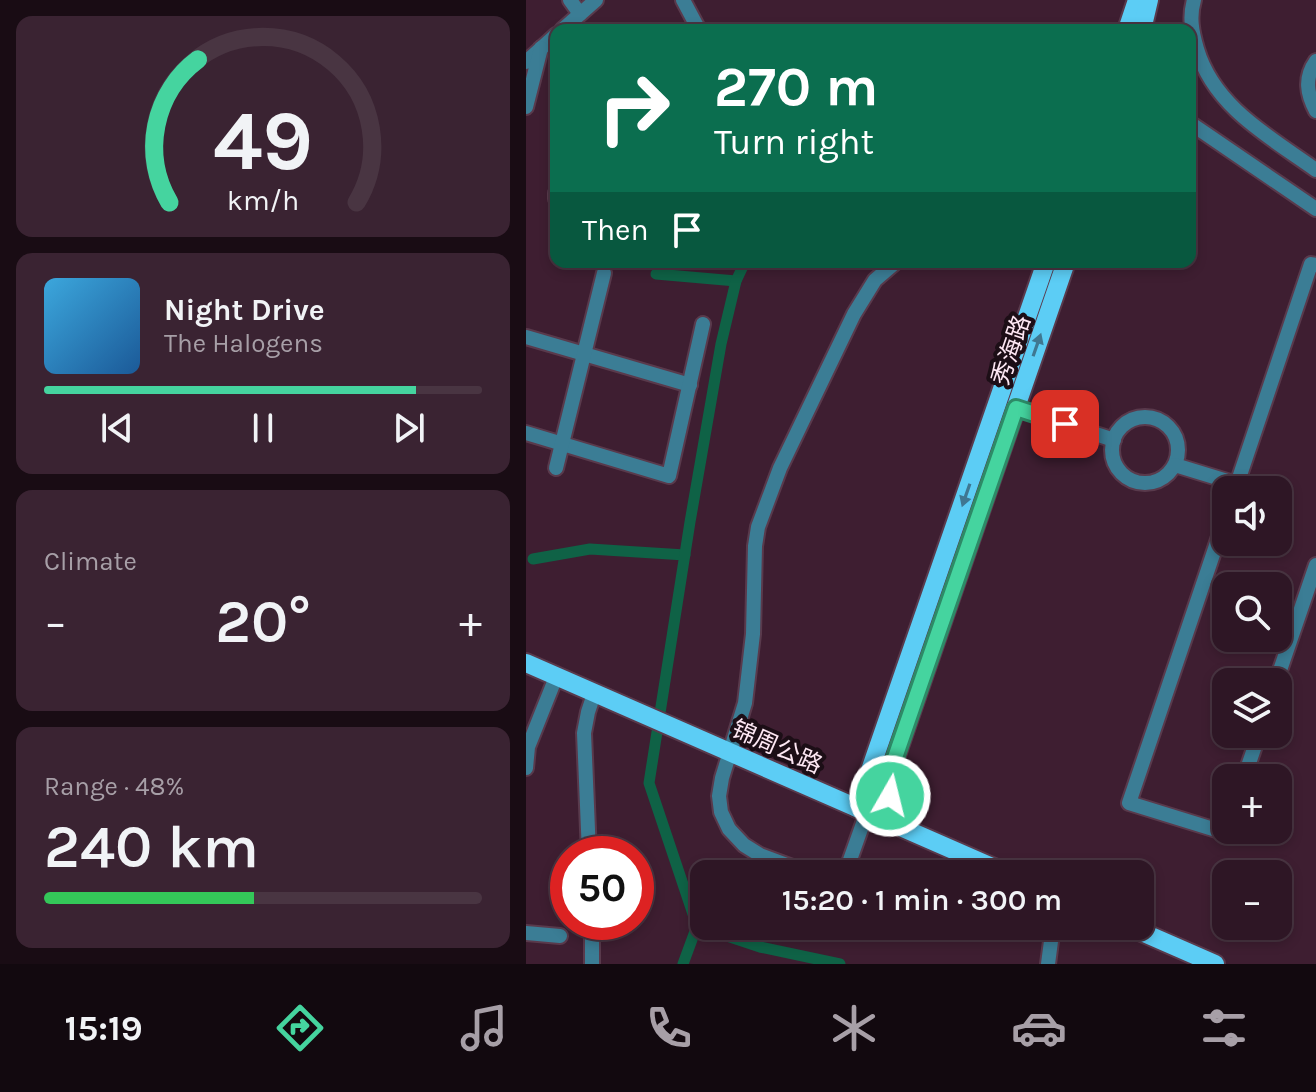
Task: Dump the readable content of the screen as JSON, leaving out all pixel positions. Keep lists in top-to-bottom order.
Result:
{
  "streets": {
    "main road": ["秀海路", "锦周公路"]
  },
  "crossings": [
    ["秀海路", "锦周公路"]
  ],
  "page": {
    "turn": ["270 m", "Turn right"],
    "then": "Then",
    "song": ["Night Drive", "The Halogens"],
    "map_buttons": ["+", "−"],
    "tile": [
      "Climate",
      ["Range · 48%", "240 km"]
    ],
    "heat": ["−", "20°", "+"],
    "limit": "50",
    "trip": "15:20 · 1 min · 300 m",
    "tabs": "15:19",
    "gauge": ["49", "km/h"]
  }
}
